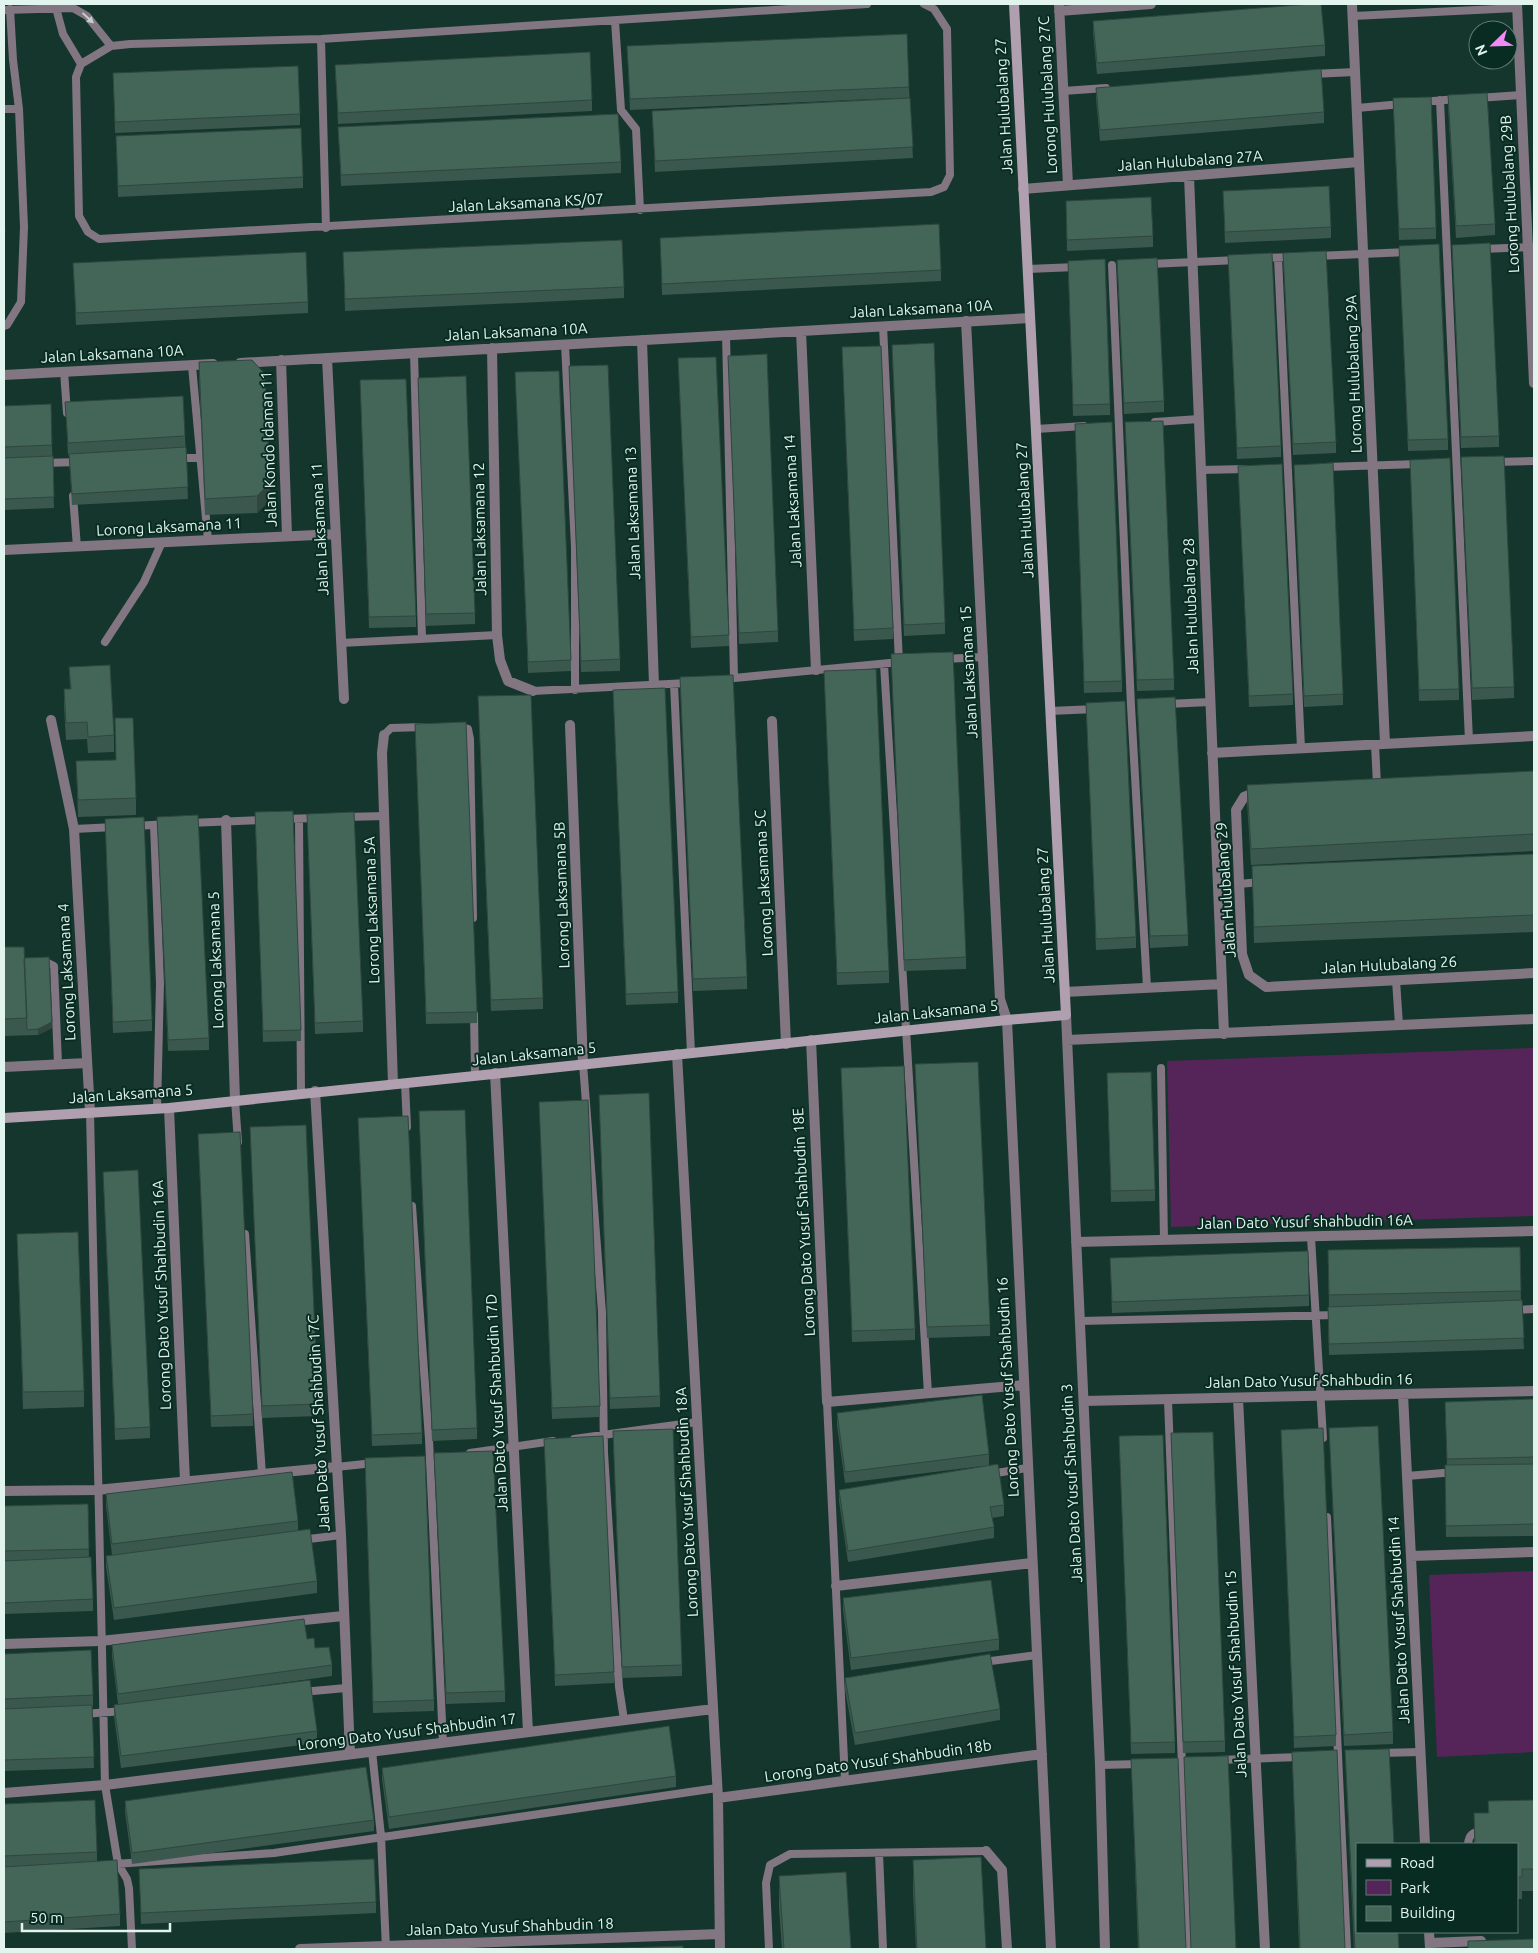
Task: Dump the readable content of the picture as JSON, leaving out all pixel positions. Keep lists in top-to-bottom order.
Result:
{
  "streets": {
    "street": [
      "Lorong Hulubalang 27C",
      "Jalan Hulubalang 27",
      "Jalan Hulubalang 27A",
      "Lorong Hulubalang 29B",
      "Jalan Laksamana 10A",
      "Lorong Hulubalang 29A",
      "Jalan Kondo Idaman 11",
      "Jalan Laksamana 14",
      "Jalan Laksamana 13",
      "Lorong Laksamana 11",
      "Jalan Laksamana 11",
      "Jalan Laksamana 12",
      "Jalan Hulubalang 28",
      "Jalan Laksamana 15",
      "Lorong Laksamana 5C",
      "Jalan Hulubalang 29",
      "Lorong Laksamana 5B",
      "Lorong Laksamana 5A",
      "Lorong Laksamana 5",
      "Jalan Hulubalang 26",
      "Lorong Laksamana 4",
      "Jalan Laksamana 5",
      "Lorong Dato Yusuf Shahbudin 18E",
      "Jalan Dato Yusuf shahbudin 16A",
      "Lorong Dato Yusuf Shahbudin 16A",
      "Jalan Dato Yusuf Shahbudin 16",
      "Lorong Dato Yusuf Shahbudin 16",
      "Jalan Dato Yusuf Shahbudin 17D",
      "Jalan Dato Yusuf Shahbudin 17C",
      "Jalan Dato Yusuf Shahbudin 3",
      "Lorong Dato Yusuf Shahbudin 18A",
      "Jalan Dato Yusuf Shahbudin 14",
      "Jalan Dato Yusuf Shahbudin 15",
      "Lorong Dato Yusuf Shahbudin 17",
      "Lorong Dato Yusuf Shahbudin 18b",
      "Jalan Dato Yusuf Shahbudin 18"
    ],
    "lane": ["Jalan Laksamana KS/07"]
  },
  "crossings": [
    ["Lorong Hulubalang 27C", "Jalan Hulubalang 27A"],
    ["Jalan Hulubalang 27", "Jalan Hulubalang 27A"],
    ["Jalan Hulubalang 27", "Jalan Laksamana 10A"],
    ["Jalan Hulubalang 27", "Jalan Laksamana 5"],
    ["Jalan Hulubalang 27", "Jalan Dato Yusuf Shahbudin 3"],
    ["Jalan Hulubalang 27A", "Lorong Hulubalang 29A"],
    ["Jalan Hulubalang 27A", "Jalan Hulubalang 28"],
    ["Jalan Laksamana 10A", "Jalan Kondo Idaman 11"],
    ["Jalan Laksamana 10A", "Jalan Laksamana 14"],
    ["Jalan Laksamana 10A", "Jalan Laksamana 13"],
    ["Jalan Laksamana 10A", "Jalan Laksamana 11"],
    ["Jalan Laksamana 10A", "Jalan Laksamana 12"],
    ["Jalan Laksamana 10A", "Jalan Laksamana 15"],
    ["Jalan Kondo Idaman 11", "Lorong Laksamana 11"],
    ["Lorong Laksamana 11", "Jalan Laksamana 11"],
    ["Jalan Laksamana 15", "Jalan Laksamana 5"],
    ["Jalan Laksamana 15", "Lorong Dato Yusuf Shahbudin 16"],
    ["Lorong Laksamana 5C", "Jalan Laksamana 5"],
    ["Jalan Hulubalang 29", "Jalan Hulubalang 26"],
    ["Lorong Laksamana 5B", "Jalan Laksamana 5"],
    ["Lorong Laksamana 5A", "Jalan Laksamana 5"],
    ["Lorong Laksamana 5", "Jalan Laksamana 5"],
    ["Lorong Laksamana 4", "Jalan Laksamana 5"],
    ["Jalan Laksamana 5", "Lorong Dato Yusuf Shahbudin 18E"],
    ["Jalan Laksamana 5", "Lorong Dato Yusuf Shahbudin 16A"],
    ["Jalan Laksamana 5", "Lorong Dato Yusuf Shahbudin 16"],
    ["Jalan Laksamana 5", "Jalan Dato Yusuf Shahbudin 17D"],
    ["Jalan Laksamana 5", "Jalan Dato Yusuf Shahbudin 17C"],
    ["Jalan Laksamana 5", "Jalan Dato Yusuf Shahbudin 3"],
    ["Jalan Laksamana 5", "Lorong Dato Yusuf Shahbudin 18A"],
    ["Jalan Dato Yusuf shahbudin 16A", "Jalan Dato Yusuf Shahbudin 3"],
    ["Jalan Dato Yusuf Shahbudin 16", "Jalan Dato Yusuf Shahbudin 3"],
    ["Jalan Dato Yusuf Shahbudin 16", "Jalan Dato Yusuf Shahbudin 14"],
    ["Jalan Dato Yusuf Shahbudin 16", "Jalan Dato Yusuf Shahbudin 15"],
    ["Lorong Dato Yusuf Shahbudin 16", "Lorong Dato Yusuf Shahbudin 18b"],
    ["Jalan Dato Yusuf Shahbudin 17D", "Lorong Dato Yusuf Shahbudin 17"],
    ["Jalan Dato Yusuf Shahbudin 17C", "Lorong Dato Yusuf Shahbudin 17"],
    ["Lorong Dato Yusuf Shahbudin 18A", "Lorong Dato Yusuf Shahbudin 17"],
    ["Lorong Dato Yusuf Shahbudin 18A", "Lorong Dato Yusuf Shahbudin 18b"],
    ["Lorong Dato Yusuf Shahbudin 18A", "Jalan Dato Yusuf Shahbudin 18"]
  ],
  "legend": ["Road", "Park", "Building"],
  "scale_bar": "50 m",
  "north": "bottom left"
}
